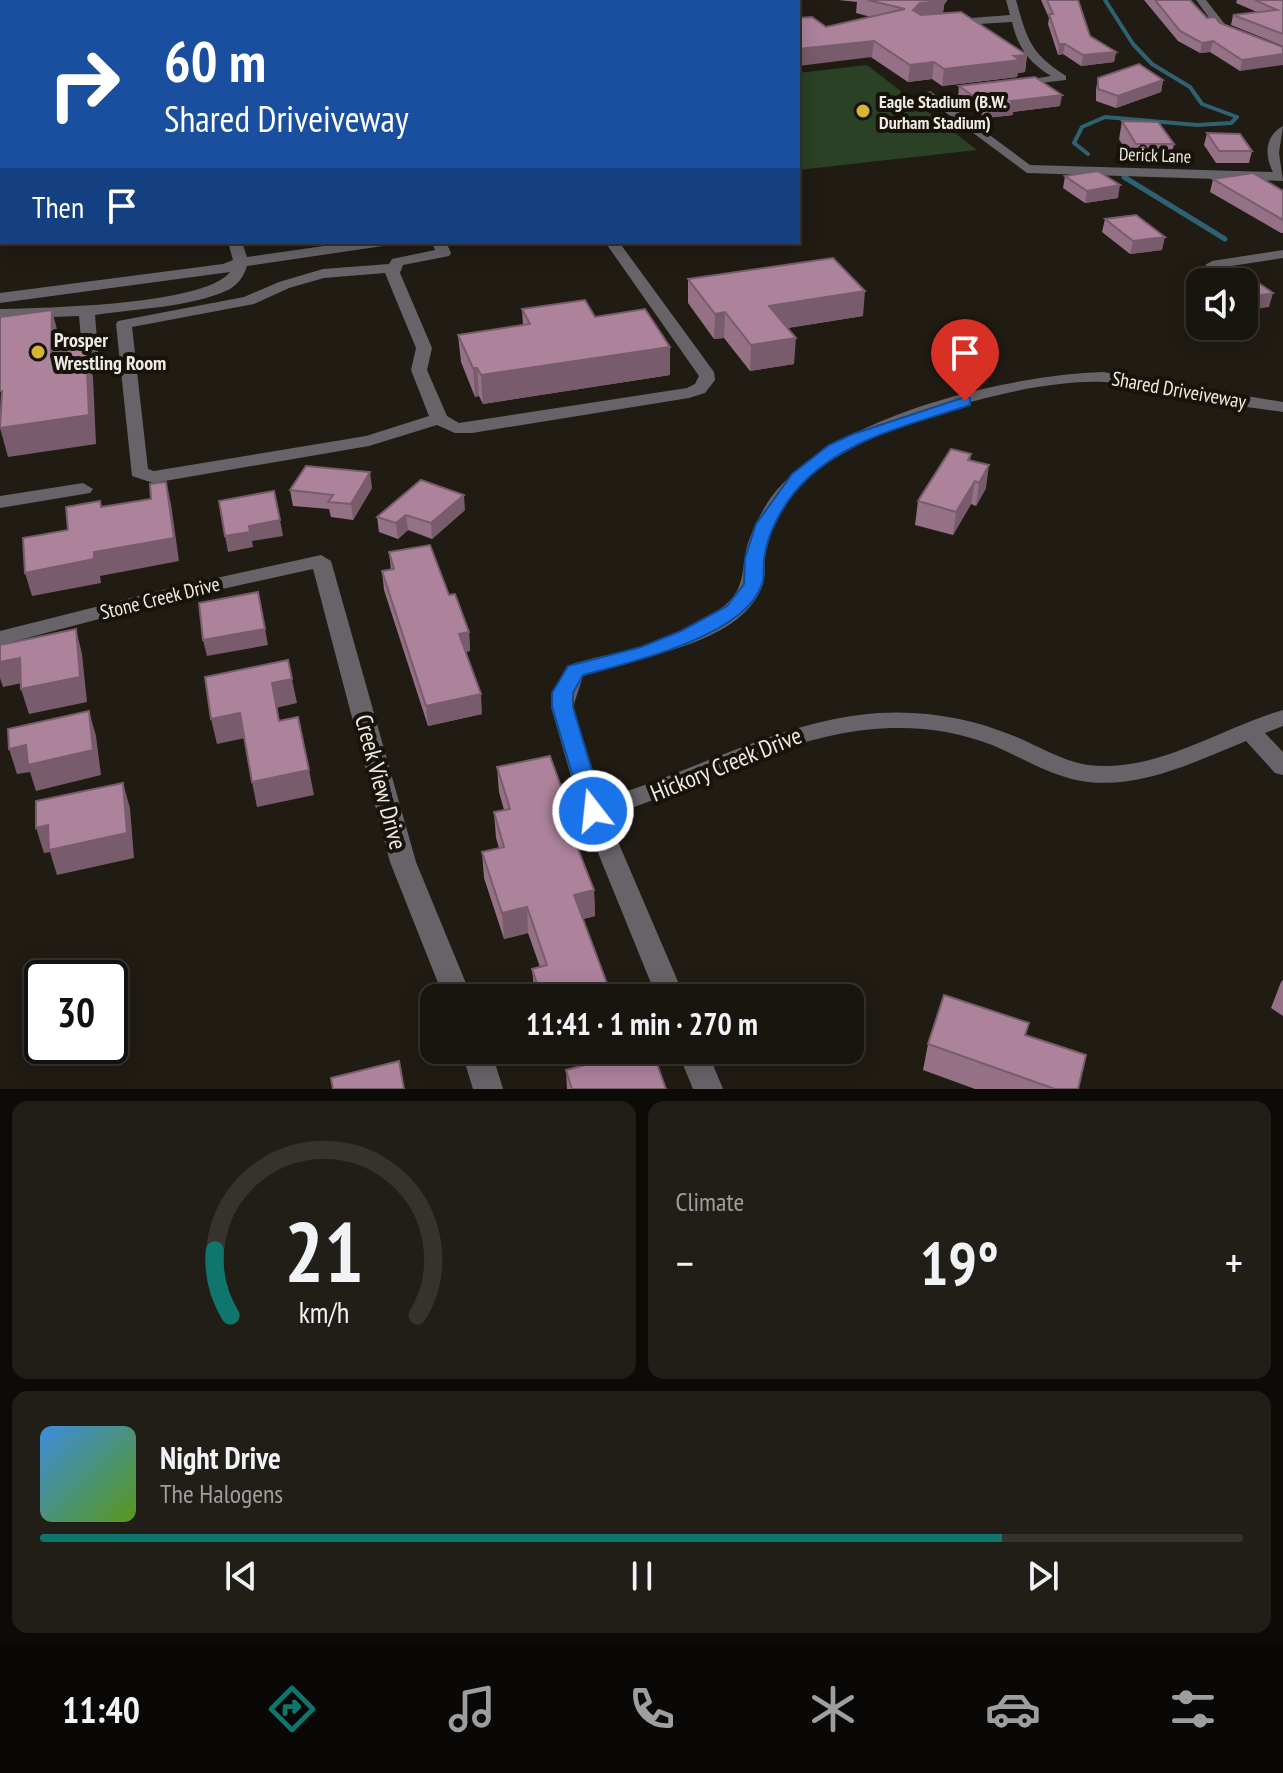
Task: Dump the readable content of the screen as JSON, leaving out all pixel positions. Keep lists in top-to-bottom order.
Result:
{
  "streets": {
    "street": [
      "Derick Lane",
      "Shared Driveiveway",
      "Stone Creek Drive",
      "Hickory Creek Drive",
      "Creek View Drive"
    ]
  },
  "crossings": [
    ["Shared Driveiveway", "Hickory Creek Drive"],
    ["Stone Creek Drive", "Creek View Drive"]
  ],
  "places": ["Eagle Stadium (B.W. Durham Stadium)", "Prosper Wrestling Room"],
  "page": {
    "turn": ["60 m", "Shared Driveiveway"],
    "then": "Then",
    "limit": "30",
    "trip": "11:41 · 1 min · 270 m",
    "tile": "Climate",
    "heat": ["−", "19°", "+"],
    "song": ["Night Drive", "The Halogens"],
    "tabs": "11:40",
    "gauge": ["21", "km/h"]
  }
}
